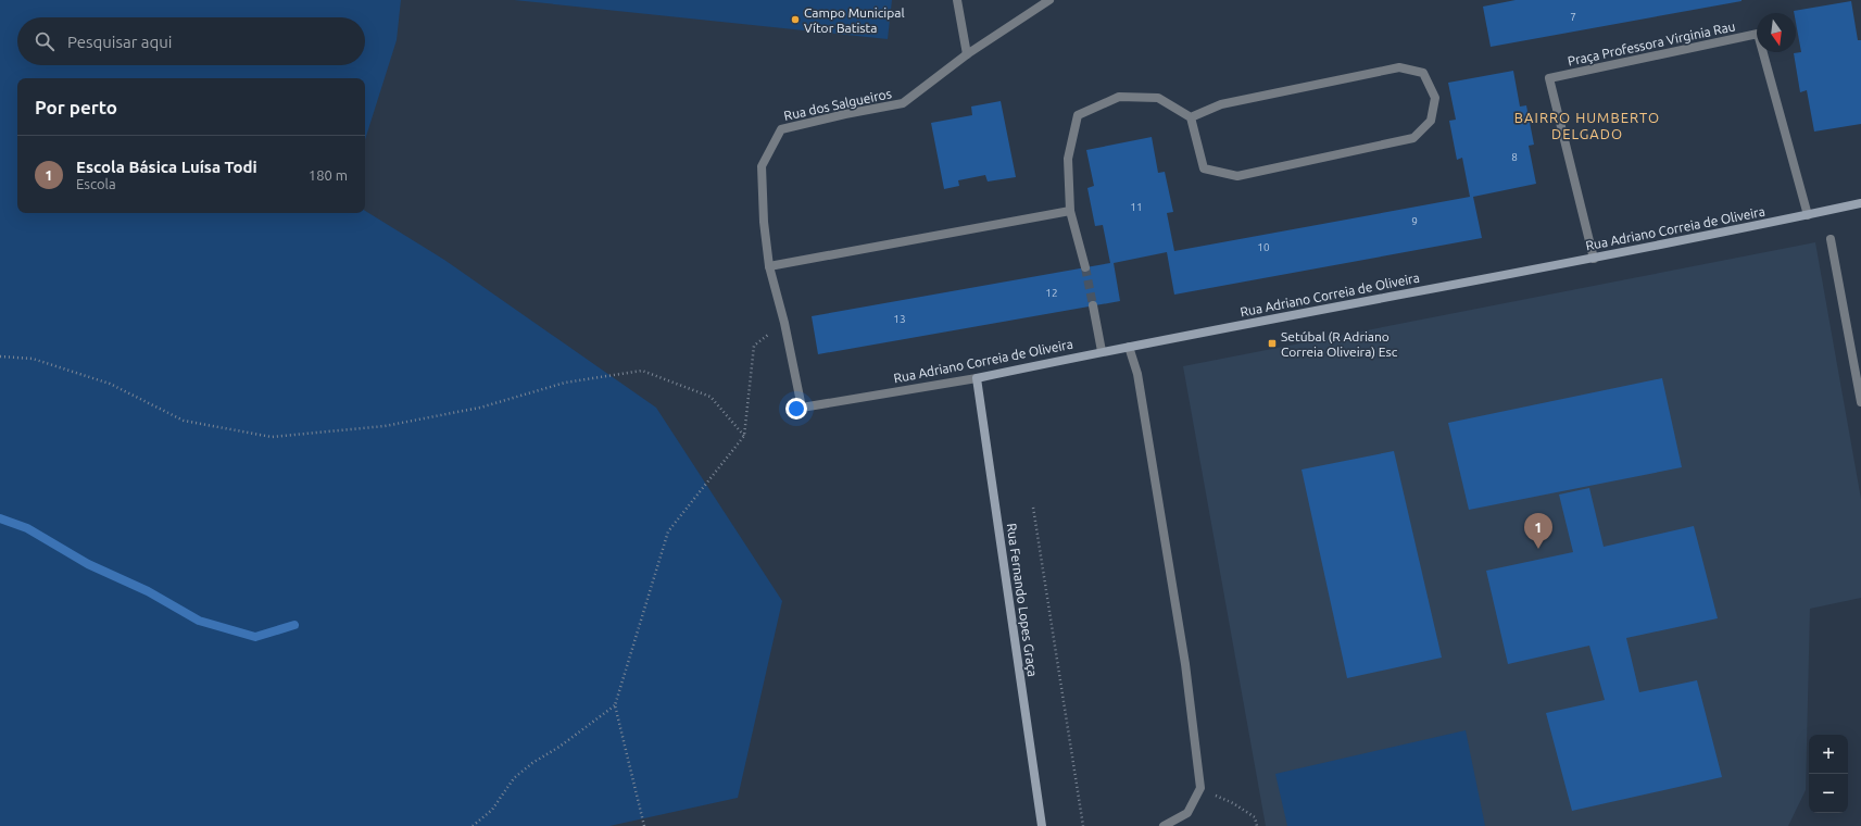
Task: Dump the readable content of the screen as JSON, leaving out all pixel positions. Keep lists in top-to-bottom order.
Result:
{
  "streets": {
    "street": [
      "Praça Professora Virginia Rau",
      "Rua dos Salgueiros",
      "Rua Adriano Correia de Oliveira",
      "Rua Fernando Lopes Graça"
    ]
  },
  "crossings": [
    ["Praça Professora Virginia Rau", "Rua Adriano Correia de Oliveira"],
    ["Rua dos Salgueiros", "Rua Adriano Correia de Oliveira"],
    ["Rua Adriano Correia de Oliveira", "Rua Fernando Lopes Graça"]
  ],
  "districts": ["BAIRRO HUMBERTO DELGADO"],
  "places": {
    "other": ["Campo Municipal Vítor Batista"],
    "transit": ["Setúbal (R Adriano Correia Oliveira) Esc"]
  },
  "house_numbers": [
    "7",
    "8",
    "11",
    "9",
    "10",
    "12",
    "13"
  ],
  "north": "bottom",
  "page": {
    "search": "Pesquisar aqui",
    "heading": "Por perto",
    "list": [
      {
        "mark": "1",
        "name": "Escola Básica Luísa Todi",
        "note": "Escola",
        "value": "180 m"
      }
    ],
    "pins": "1",
    "map_buttons": ["+", "−"]
  }
}
